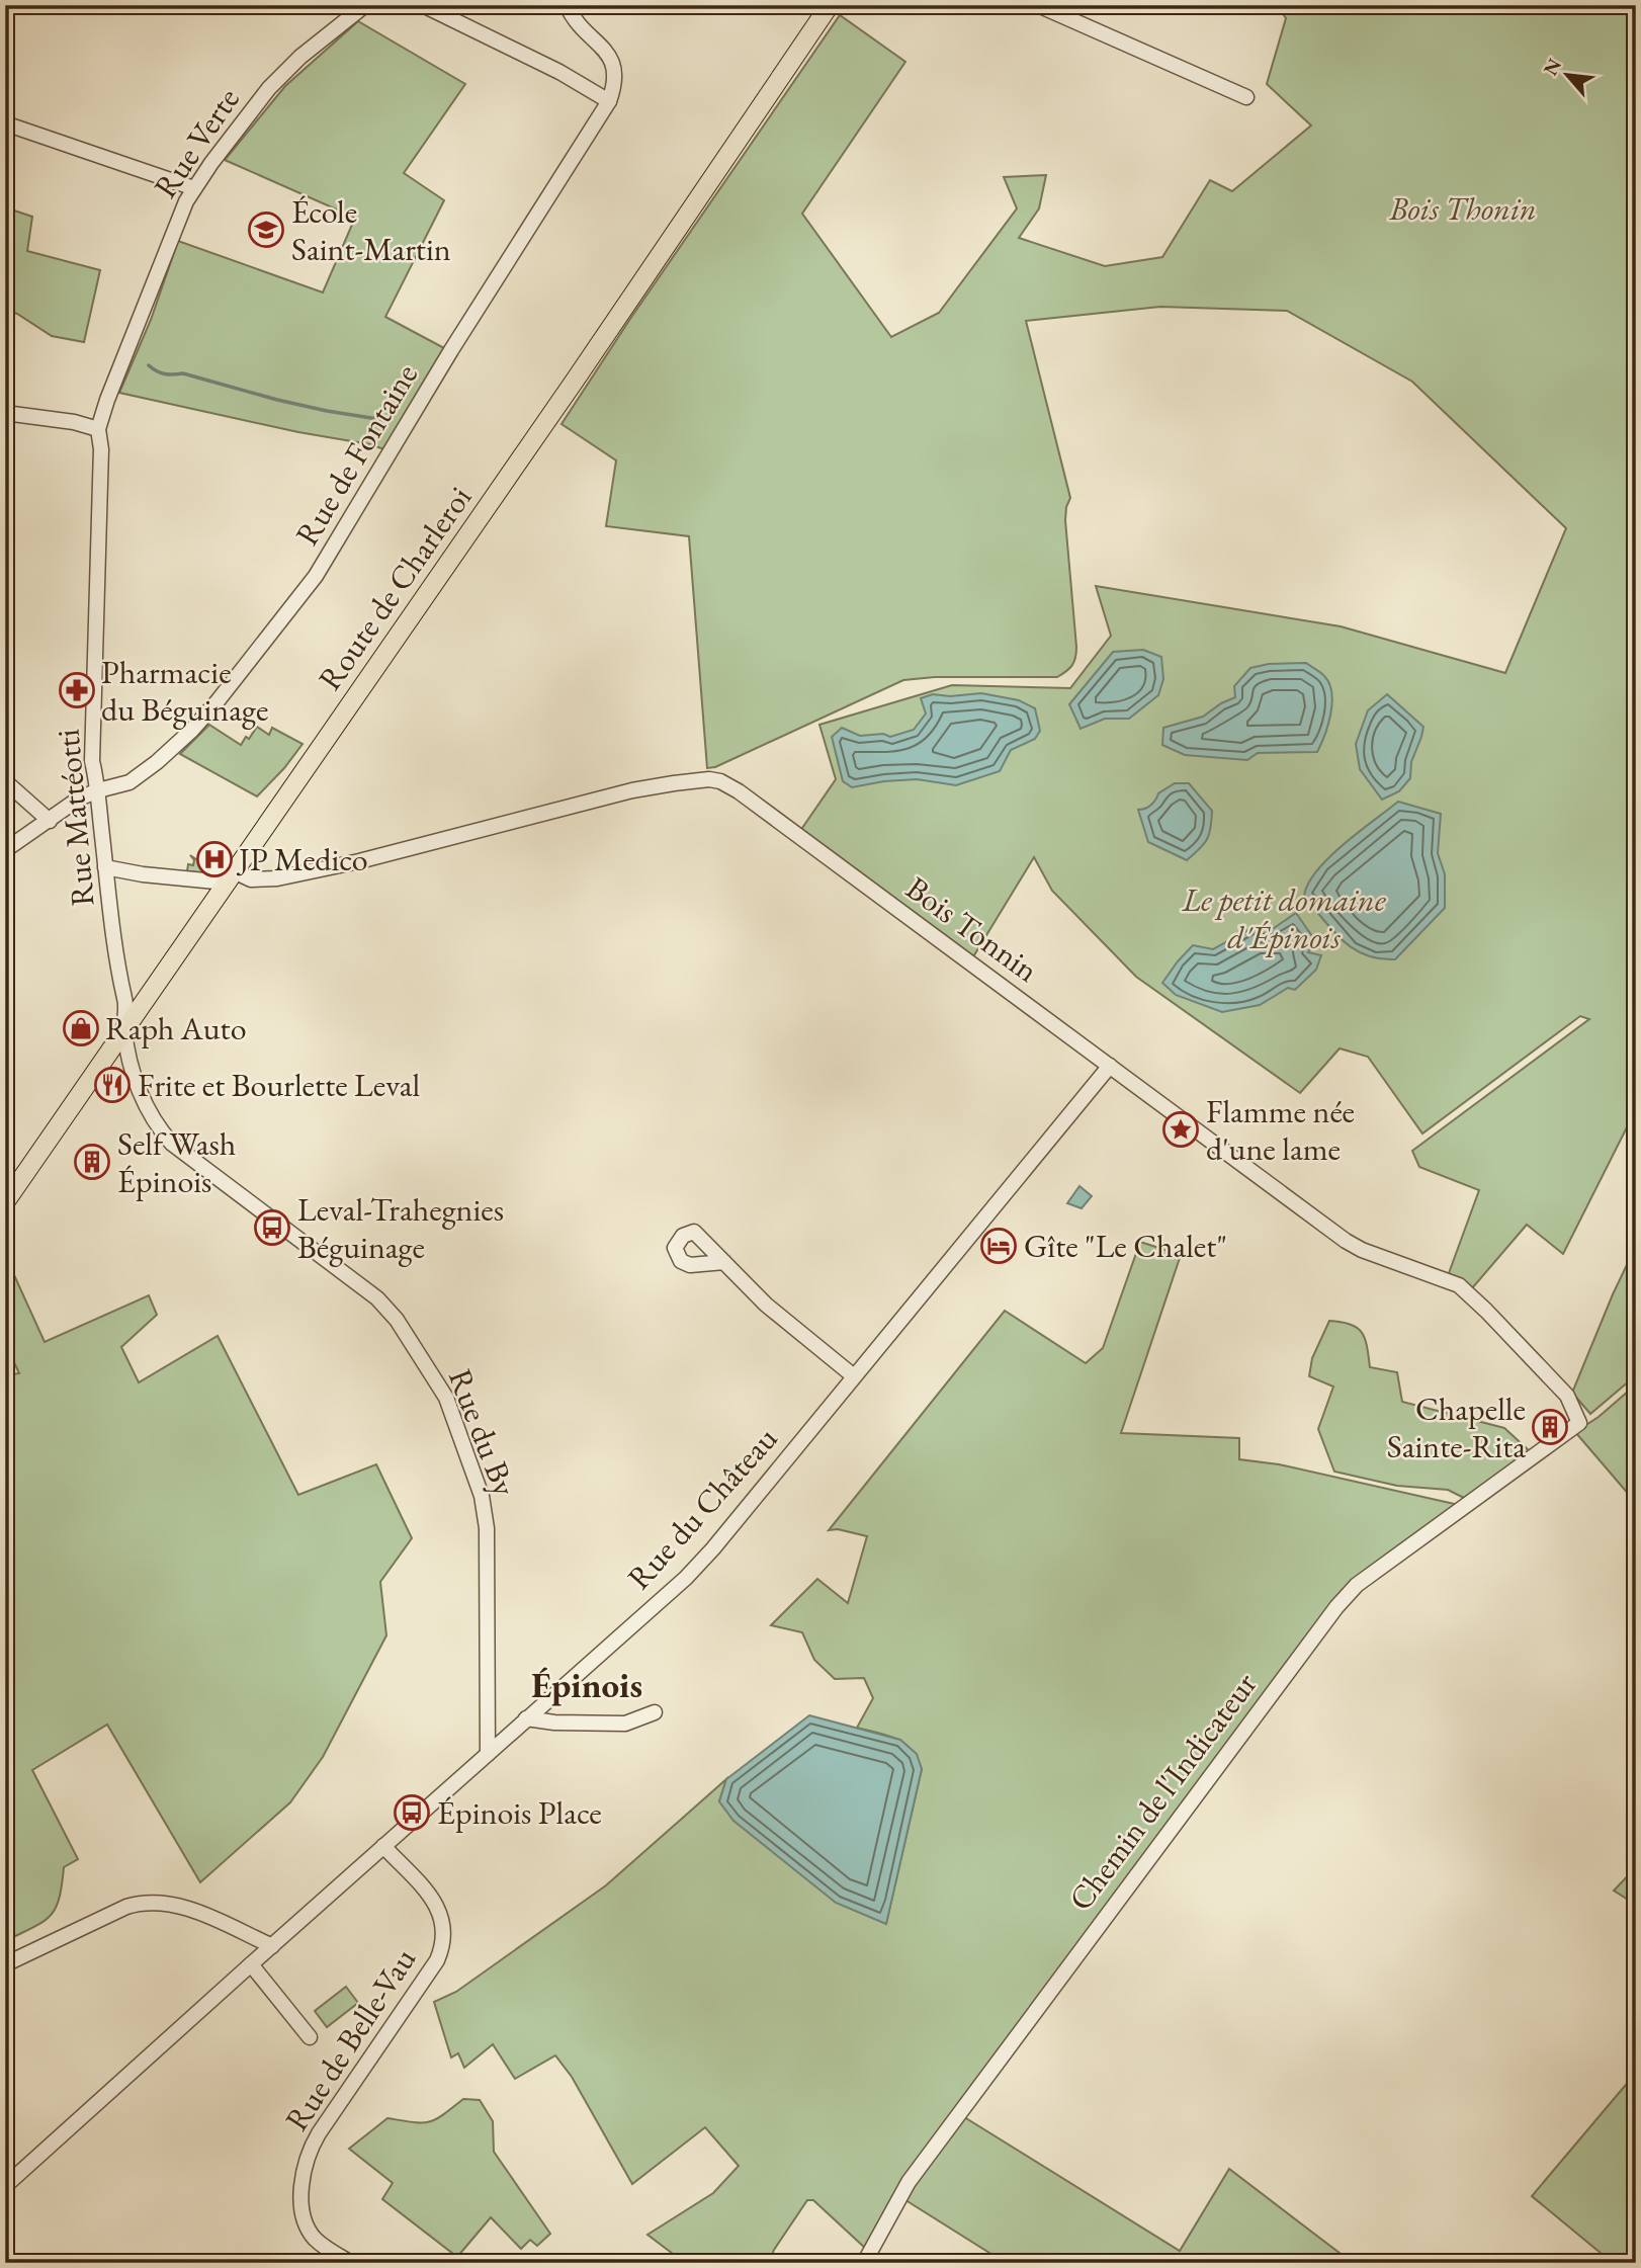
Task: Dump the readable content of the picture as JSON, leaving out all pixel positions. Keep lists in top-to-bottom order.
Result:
{
  "streets": {
    "main road": ["Route de Charleroi"],
    "street": [
      "Rue Verte",
      "Rue de Fontaine",
      "Rue Mattéotti",
      "Bois Tonnin",
      "Rue du By",
      "Rue du Château",
      "Chemin de l'Indicateur",
      "Rue de Belle-Vau"
    ]
  },
  "crossings": [
    ["Rue Verte", "Rue Mattéotti"],
    ["Rue de Fontaine", "Rue Mattéotti"],
    ["Route de Charleroi", "Rue Mattéotti"],
    ["Route de Charleroi", "Bois Tonnin"],
    ["Route de Charleroi", "Rue du By"],
    ["Rue Mattéotti", "Bois Tonnin"],
    ["Rue Mattéotti", "Rue du By"],
    ["Bois Tonnin", "Rue du Château"],
    ["Bois Tonnin", "Chemin de l'Indicateur"],
    ["Rue du By", "Rue du Château"]
  ],
  "districts": ["Épinois"],
  "parks": ["Bois Thonin", "Le petit domaine d'Épinois"],
  "places": {
    "school or university": ["École Saint-Martin"],
    "pharmacy": ["Pharmacie du Béguinage"],
    "hospital": ["JP Medico"],
    "shop": ["Raph Auto"],
    "restaurant": ["Frite et Bourlette Leval"],
    "place": ["Flamme née d'une lame"],
    "building": ["Self Wash Épinois", "Chapelle Sainte-Rita"],
    "bus stop": ["Leval-Trahegnies Béguinage", "Épinois Place"],
    "hotel": ["Gîte \"Le Chalet\""]
  },
  "north": "top left"
}
